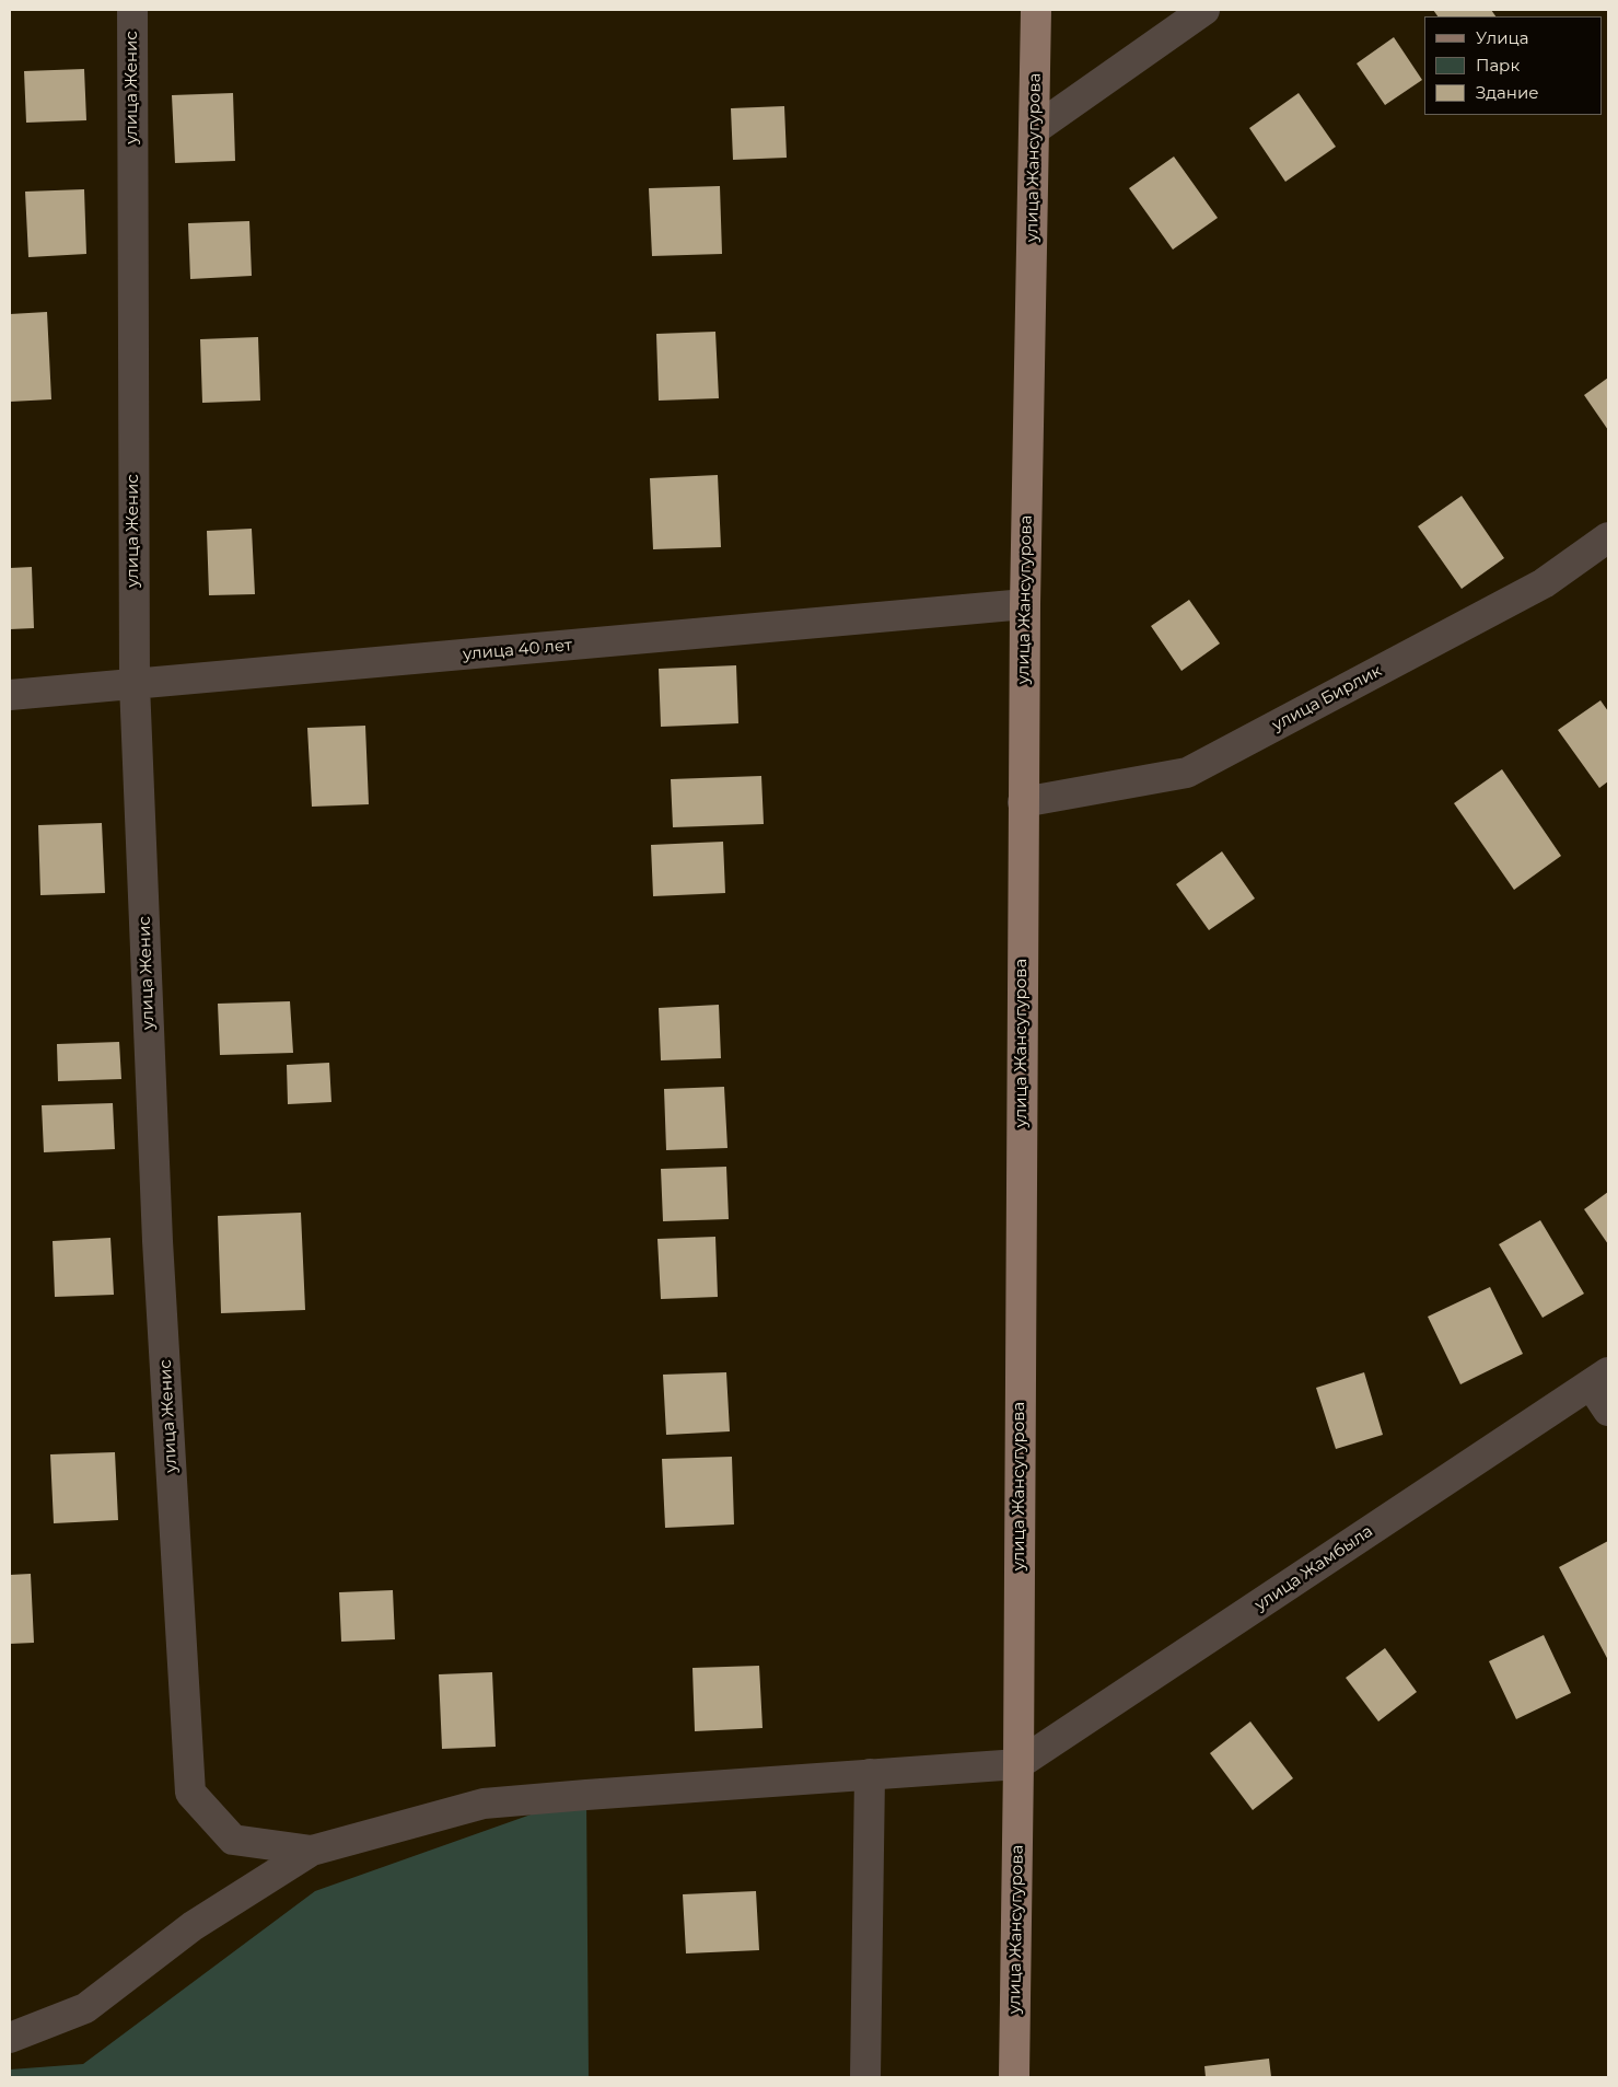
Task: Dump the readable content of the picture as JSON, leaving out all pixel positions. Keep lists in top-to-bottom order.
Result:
{
  "streets": {
    "main road": ["улица Жансугурова"],
    "street": [
      "улица Женис",
      "улица 40 лет",
      "улица Бирлик",
      "улица Жамбыла"
    ]
  },
  "crossings": [
    ["улица Женис", "улица 40 лет"],
    ["улица Жансугурова", "улица 40 лет"],
    ["улица Жансугурова", "улица Бирлик"],
    ["улица Жансугурова", "улица Жамбыла"]
  ],
  "legend": ["Улица", "Парк", "Здание"]
}
